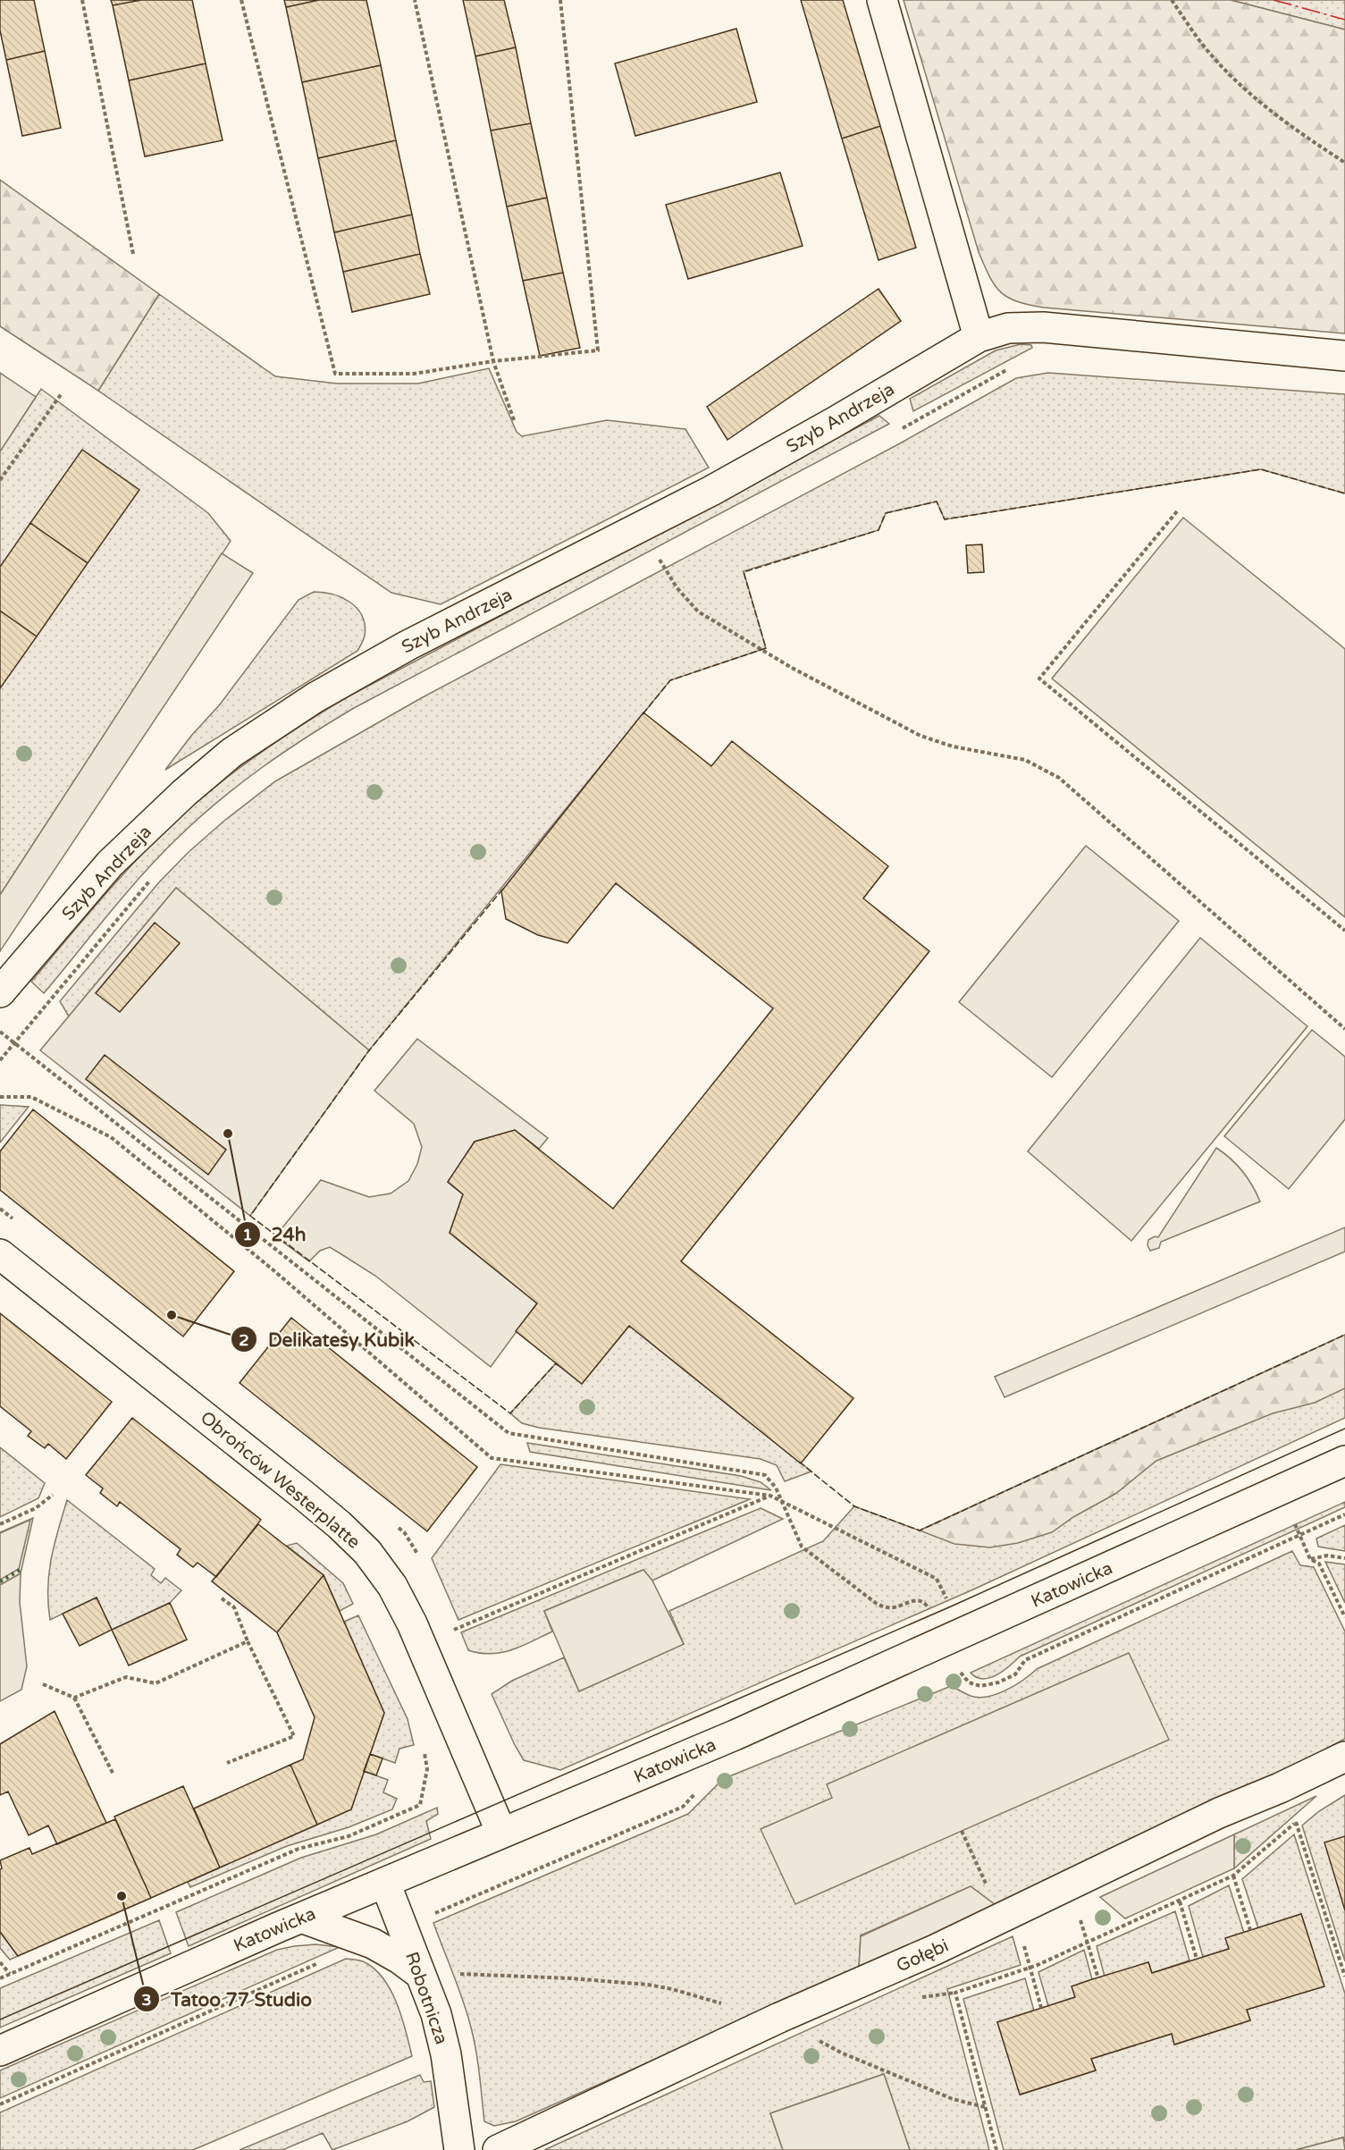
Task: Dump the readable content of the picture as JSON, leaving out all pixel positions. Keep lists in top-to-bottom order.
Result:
{
  "streets": {
    "street": [
      "Szyb Andrzeja",
      "Obrońców Westerplatte",
      "Katowicka",
      "Gołębi",
      "Robotnicza"
    ]
  },
  "crossings": [
    ["Obrońców Westerplatte", "Katowicka"],
    ["Katowicka", "Robotnicza"]
  ],
  "places": ["24h", "Delikatesy Kubik", "Tatoo 77 Studio"]
}
